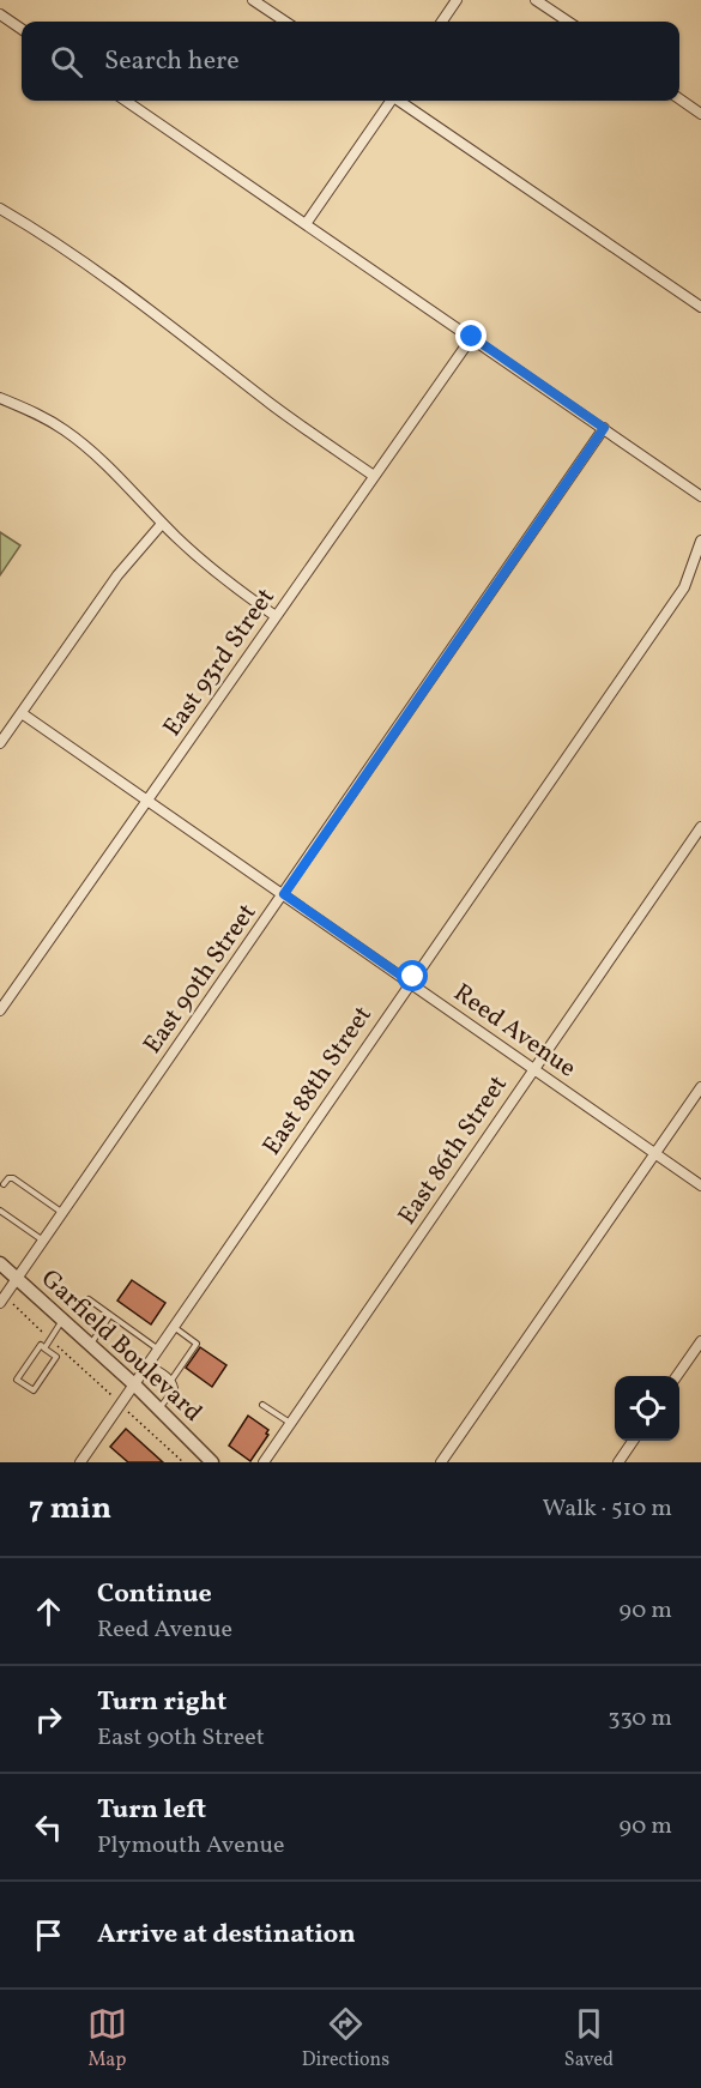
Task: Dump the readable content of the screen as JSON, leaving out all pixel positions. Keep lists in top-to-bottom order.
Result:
{
  "streets": {
    "street": [
      "East 93rd Street",
      "East 90th Street",
      "Reed Avenue",
      "East 88th Street",
      "East 86th Street",
      "Garfield Boulevard"
    ]
  },
  "crossings": [
    ["East 93rd Street", "Reed Avenue"],
    ["East 90th Street", "Reed Avenue"],
    ["East 90th Street", "Garfield Boulevard"],
    ["Reed Avenue", "East 88th Street"],
    ["Reed Avenue", "East 86th Street"],
    ["East 88th Street", "Garfield Boulevard"]
  ],
  "page": {
    "search": "Search here",
    "heading": ["7 min", "Walk · 510 m"],
    "list": [
      ["Continue", "Reed Avenue", "90 m"],
      ["Turn right", "East 90th Street", "330 m"],
      ["Turn left", "Plymouth Avenue", "90 m"],
      "Arrive at destination"
    ],
    "nav": ["Map", "Directions", "Saved"]
  }
}
